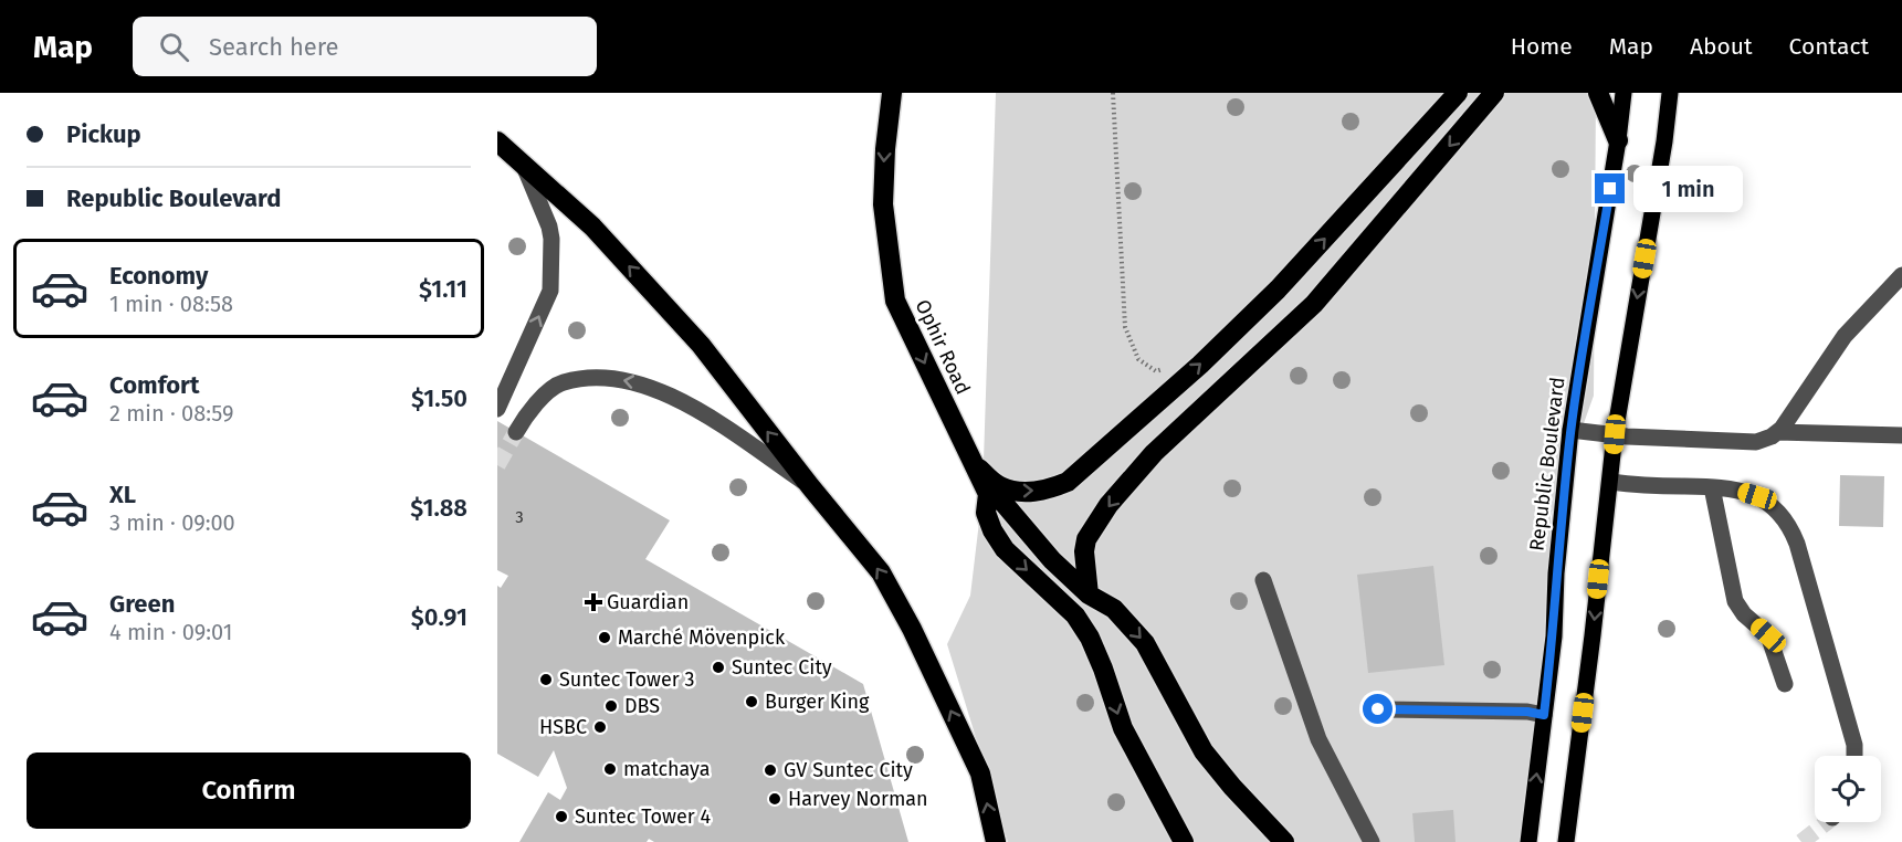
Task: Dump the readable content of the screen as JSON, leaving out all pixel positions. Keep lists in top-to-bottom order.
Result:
{
  "streets": {
    "highway": ["Ophir Road"],
    "main road": ["Republic Boulevard"]
  },
  "places": {
    "health": ["Guardian"],
    "other": [
      "Marché Mövenpick",
      "Suntec City",
      "Suntec Tower 3",
      "Burger King",
      "DBS",
      "HSBC",
      "matchaya",
      "GV Suntec City",
      "Harvey Norman",
      "Suntec Tower 4"
    ]
  },
  "house_numbers": ["3"],
  "page": {
    "header": "Map",
    "search": "Search here",
    "nav": [
      "Home",
      "Map",
      "About",
      "Contact"
    ],
    "banner": ["Pickup", "Republic Boulevard"],
    "bubble": "1 min",
    "list": [
      {
        "name": "Economy",
        "note": "1 min · 08:58",
        "value": "$1.11"
      },
      {
        "name": "Comfort",
        "note": "2 min · 08:59",
        "value": "$1.50"
      },
      {
        "name": "XL",
        "note": "3 min · 09:00",
        "value": "$1.88"
      },
      {
        "name": "Green",
        "note": "4 min · 09:01",
        "value": "$0.91"
      }
    ],
    "buttons": "Confirm"
  }
}
